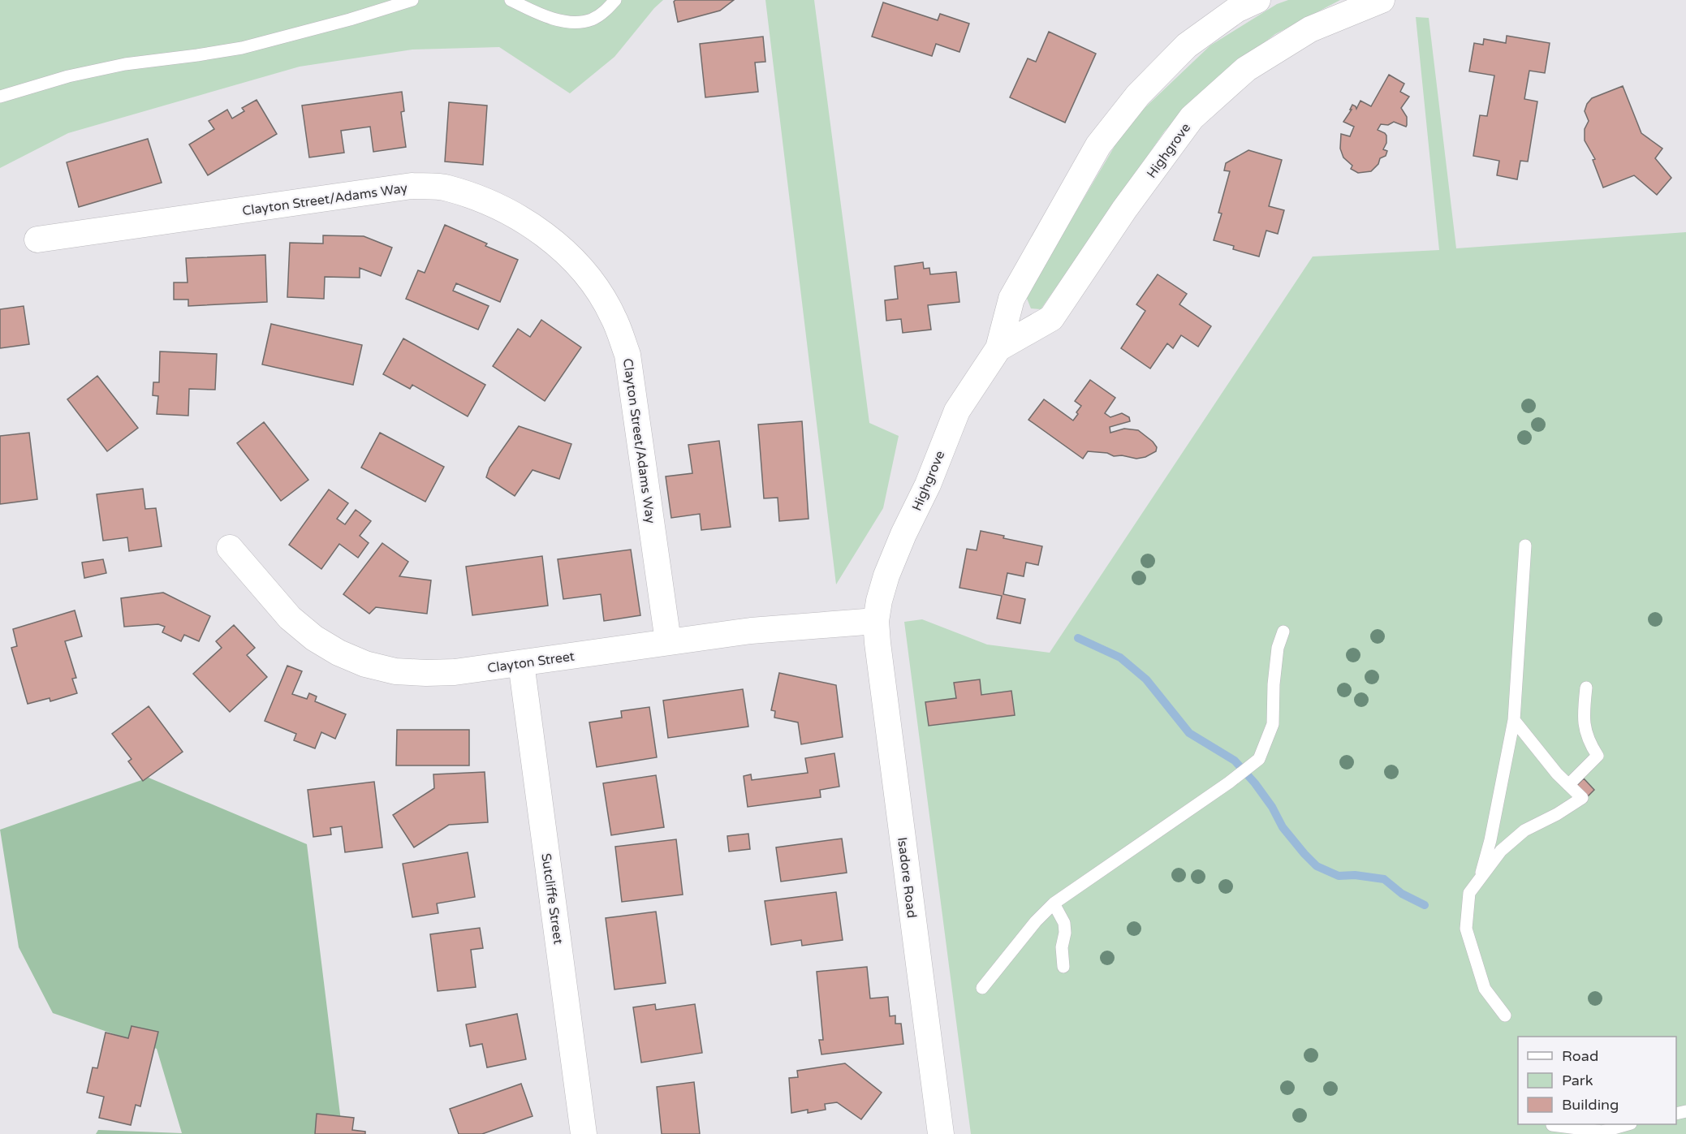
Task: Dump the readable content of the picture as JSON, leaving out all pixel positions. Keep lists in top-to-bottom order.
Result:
{
  "streets": {
    "street": [
      "Highgrove",
      "Clayton Street/Adams Way",
      "Clayton Street",
      "Isadore Road",
      "Sutcliffe Street"
    ]
  },
  "crossings": [
    ["Highgrove", "Clayton Street"],
    ["Highgrove", "Isadore Road"],
    ["Clayton Street/Adams Way", "Clayton Street"],
    ["Clayton Street", "Isadore Road"],
    ["Clayton Street", "Sutcliffe Street"]
  ],
  "legend": ["Road", "Park", "Building"]
}
